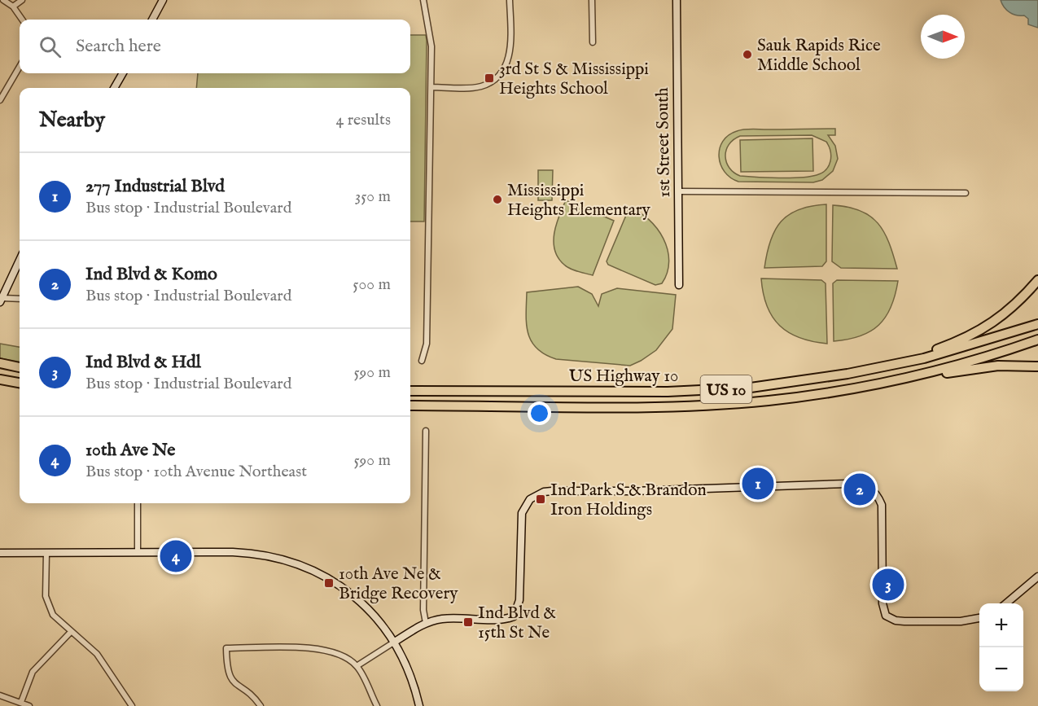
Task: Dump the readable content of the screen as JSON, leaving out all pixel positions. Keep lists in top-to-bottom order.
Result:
{
  "streets": {
    "highway": ["US Highway 10", "US 10"],
    "street": ["1st Street South"]
  },
  "places": {
    "other": ["Sauk Rapids Rice Middle School", "Mississippi Heights Elementary"],
    "transit": [
      "3rd St S & Mississippi Heights School",
      "Ind Park S & Brandon Iron Holdings",
      "10th Ave Ne & Bridge Recovery",
      "Ind Blvd & 15th St Ne"
    ]
  },
  "north": "right",
  "page": {
    "search": "Search here",
    "heading": ["Nearby", "4 results"],
    "list": [
      {
        "mark": "1",
        "name": "277 Industrial Blvd",
        "note": "Bus stop · Industrial Boulevard",
        "value": "350 m"
      },
      {
        "mark": "2",
        "name": "Ind Blvd & Komo",
        "note": "Bus stop · Industrial Boulevard",
        "value": "500 m"
      },
      {
        "mark": "3",
        "name": "Ind Blvd & Hdl",
        "note": "Bus stop · Industrial Boulevard",
        "value": "590 m"
      },
      {
        "mark": "4",
        "name": "10th Ave Ne",
        "note": "Bus stop · 10th Avenue Northeast",
        "value": "590 m"
      }
    ],
    "pins": [
      "1",
      "2",
      "4",
      "3"
    ],
    "map_buttons": ["+", "−"]
  }
}
